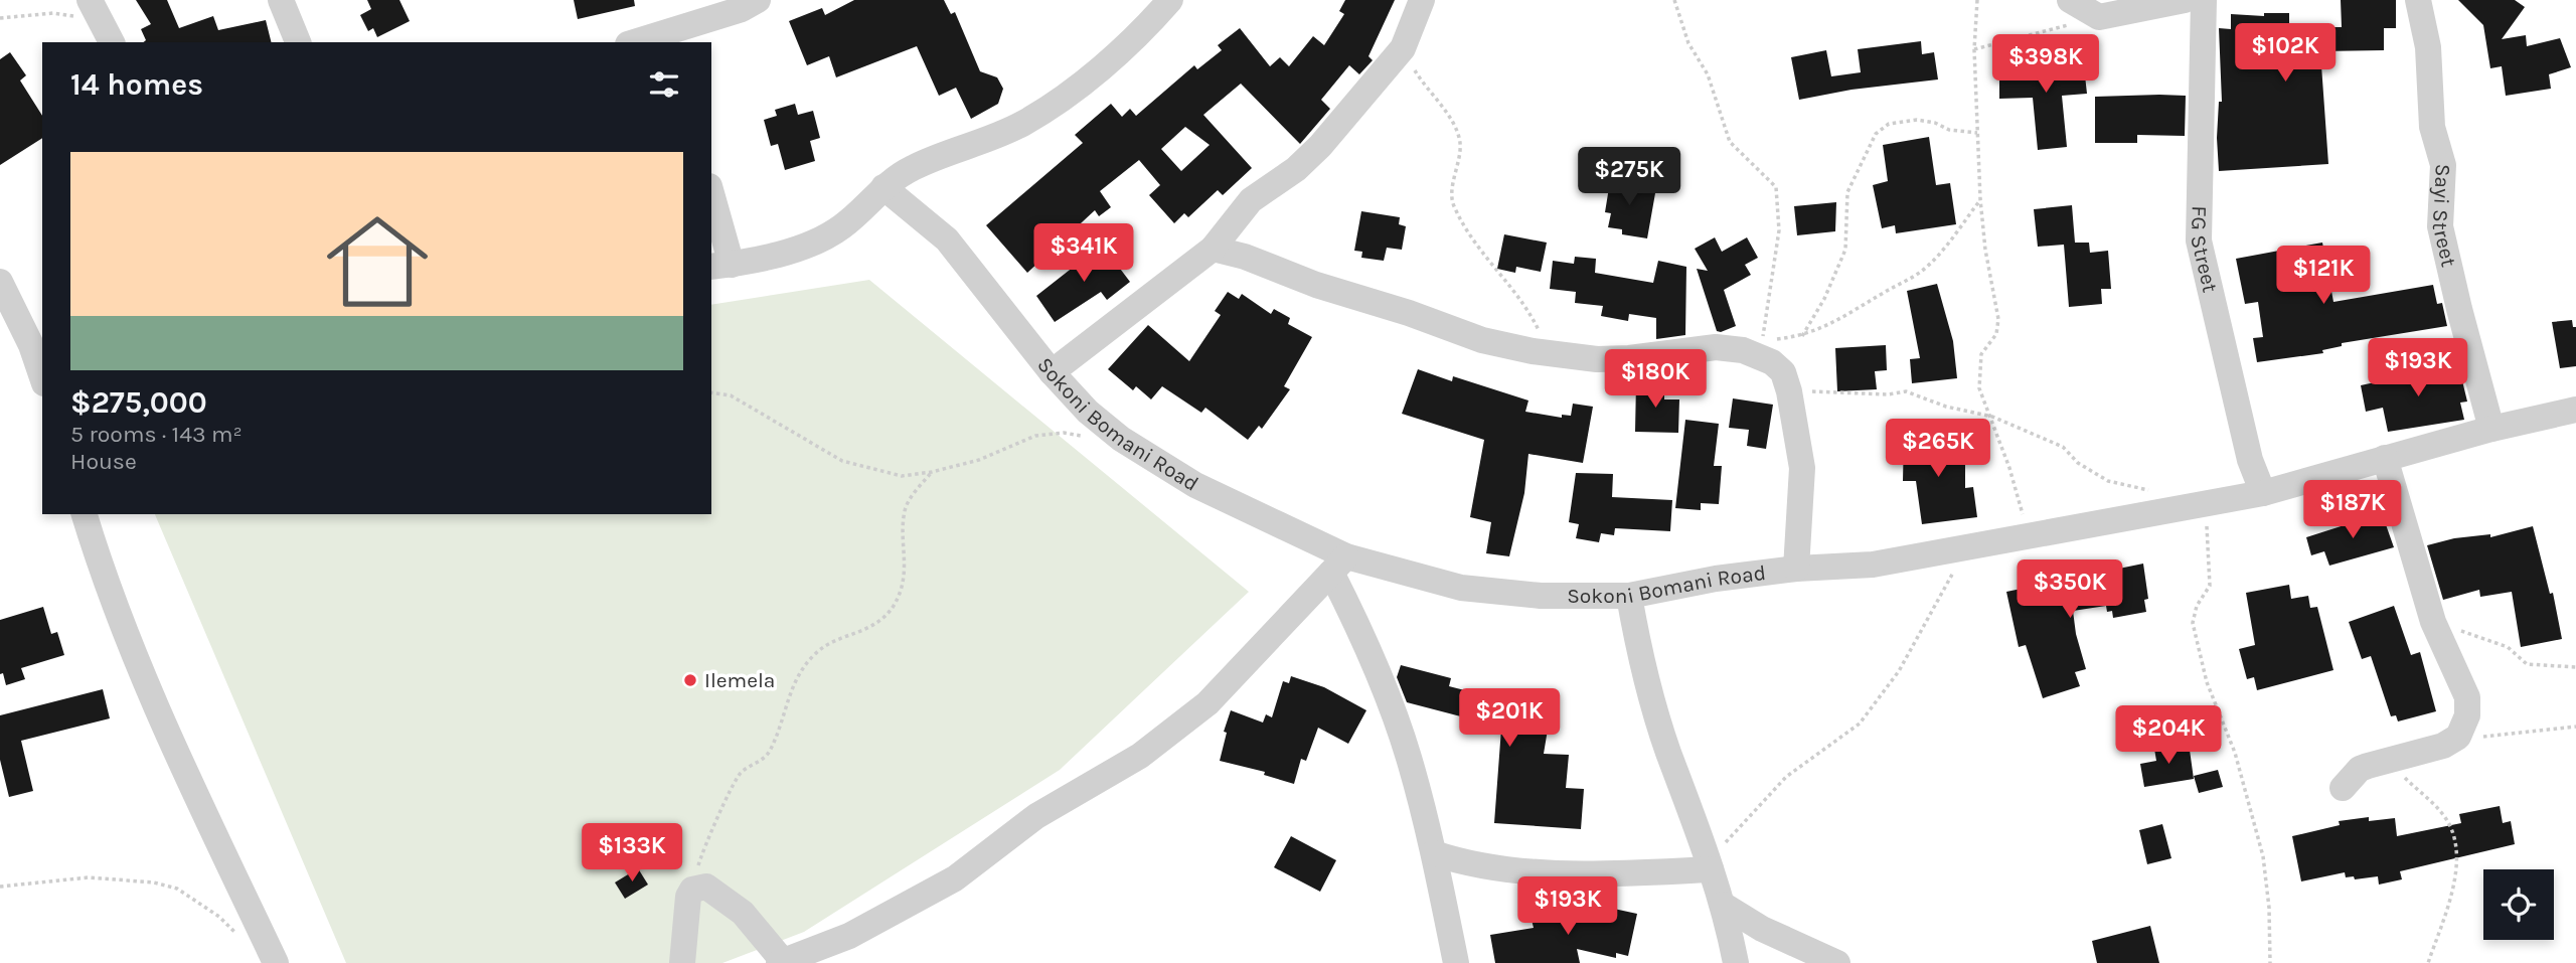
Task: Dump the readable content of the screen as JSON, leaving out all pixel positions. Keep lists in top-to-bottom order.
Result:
{
  "streets": {
    "street": ["Sayi Street", "FG Street", "Sokoni Bomani Road"]
  },
  "crossings": [
    ["Sayi Street", "Sokoni Bomani Road"],
    ["FG Street", "Sokoni Bomani Road"]
  ],
  "places": ["Ilemela"],
  "page": {
    "price": [
      "$102K",
      "$398K",
      "$275K",
      "$341K",
      "$121K",
      "$193K",
      "$180K",
      "$265K",
      "$187K",
      "$350K",
      "$201K",
      "$204K",
      "$133K",
      "$193K"
    ],
    "heading": "14 homes",
    "list": [
      {
        "name": "$275,000",
        "note": "5 rooms · 143 m² · House"
      }
    ]
  }
}
